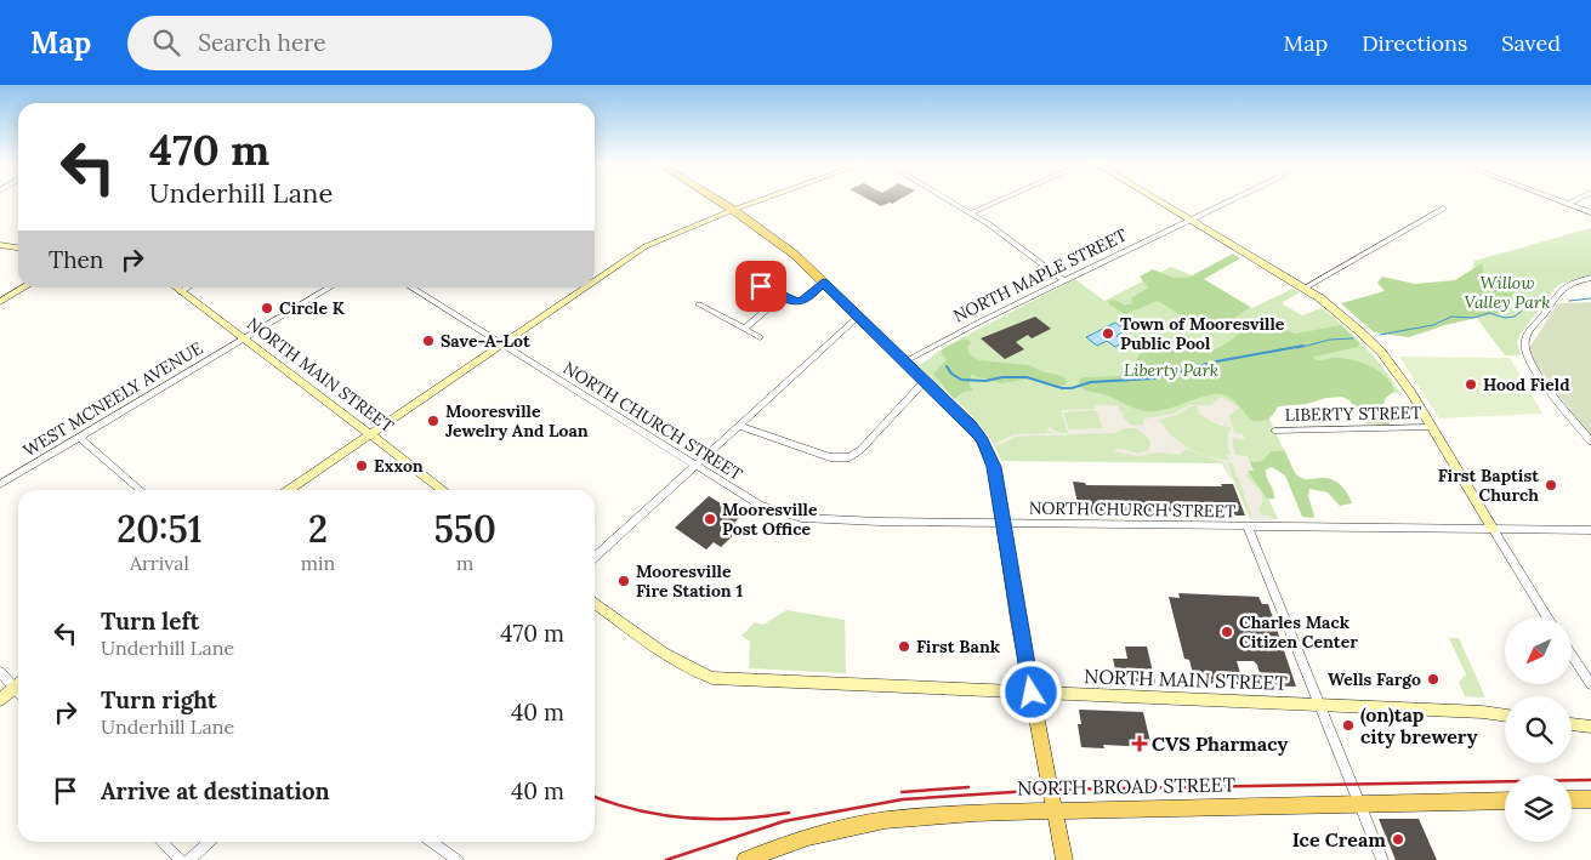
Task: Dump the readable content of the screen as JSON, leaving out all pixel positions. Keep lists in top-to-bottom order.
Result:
{
  "streets": {
    "main road": ["NORTH MAIN STREET", "NORTH BROAD STREET"],
    "street": [
      "NORTH MAPLE STREET",
      "WEST MCNEELY AVENUE",
      "LIBERTY STREET",
      "NORTH CHURCH STREET"
    ]
  },
  "crossings": [
    ["NORTH MAIN STREET", "WEST MCNEELY AVENUE"]
  ],
  "parks": ["Willow Valley Park", "Liberty Park"],
  "places": {
    "other": [
      "Circle K",
      "Town of Mooresville Public Pool",
      "Save-A-Lot",
      "Hood Field",
      "Mooresville Jewelry And Loan",
      "Exxon",
      "First Baptist Church",
      "Mooresville Post Office",
      "Mooresville Fire Station 1",
      "Charles Mack Citizen Center",
      "First Bank",
      "Wells Fargo",
      "(on)tap city brewery",
      "Ice Cream"
    ],
    "health": ["CVS Pharmacy"]
  },
  "north": "bottom left",
  "page": {
    "header": "Map",
    "search": "Search here",
    "nav": ["Map", "Directions", "Saved"],
    "turn": ["470 m", "Underhill Lane"],
    "then": "Then",
    "eta": [
      "20:51",
      "Arrival",
      "2",
      "min",
      "550",
      "m"
    ],
    "list": [
      {
        "name": "Turn left",
        "note": "Underhill Lane",
        "value": "470 m"
      },
      {
        "name": "Turn right",
        "note": "Underhill Lane",
        "value": "40 m"
      },
      {
        "name": "Arrive at destination",
        "value": "40 m"
      }
    ]
  }
}
